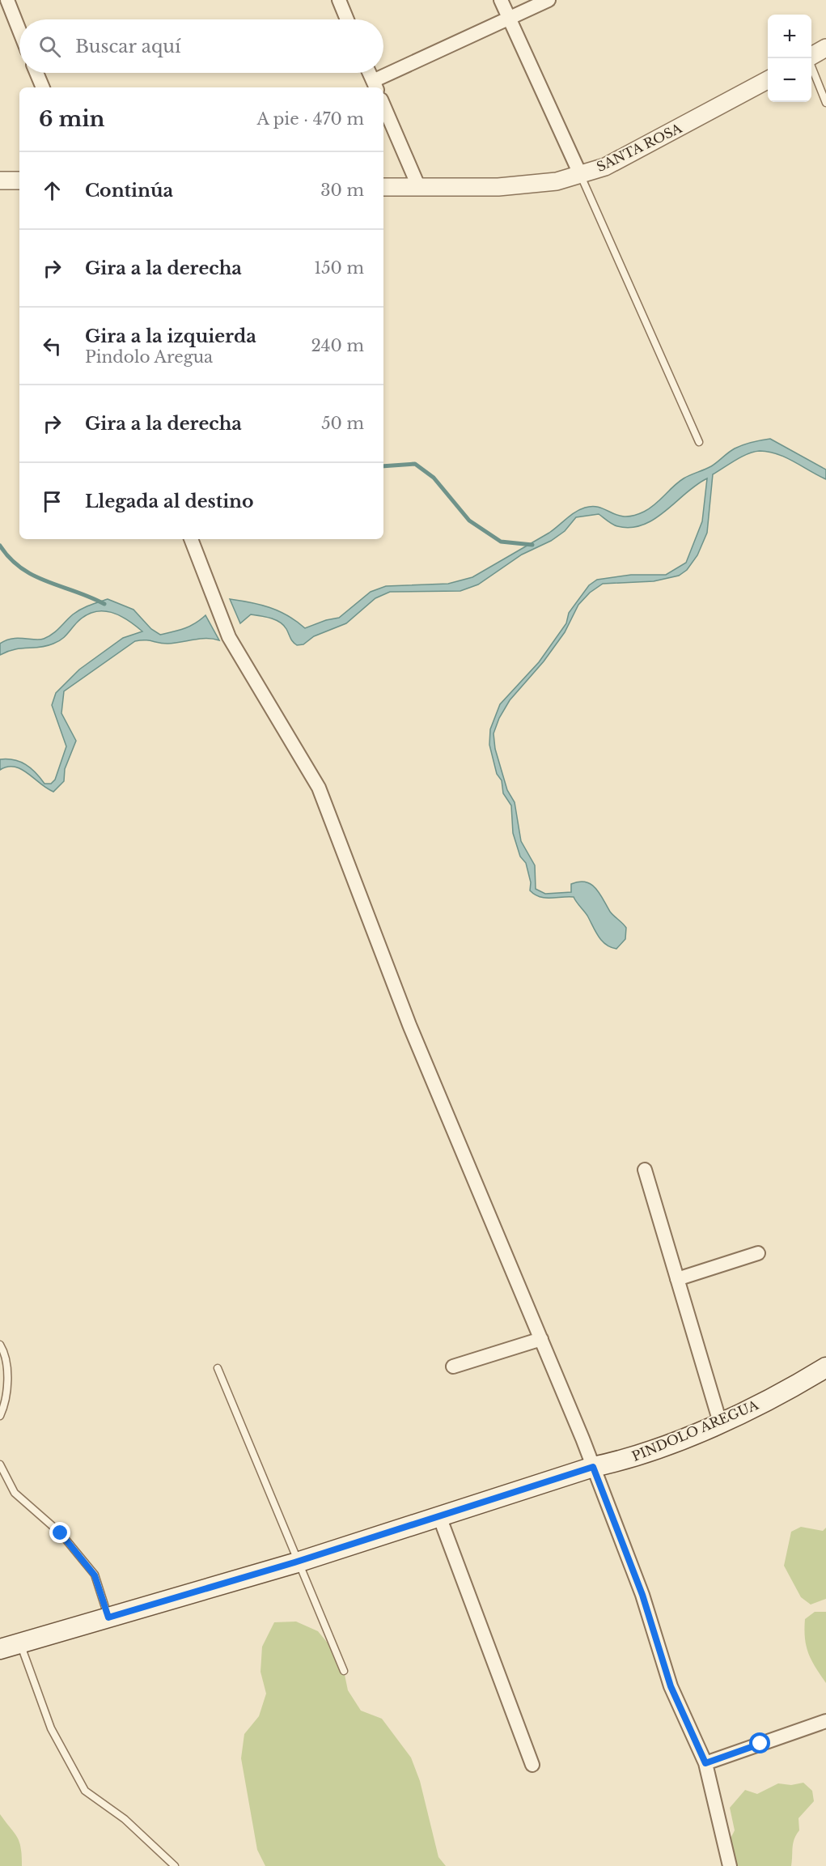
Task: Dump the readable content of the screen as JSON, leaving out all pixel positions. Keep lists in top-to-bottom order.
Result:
{
  "streets": {
    "main road": ["PINDOLO AREGUA"],
    "street": ["SANTA ROSA"]
  },
  "page": {
    "map_buttons": ["+", "−"],
    "search": "Buscar aquí",
    "heading": ["6 min", "A pie · 470 m"],
    "list": [
      ["Continúa", "30 m"],
      ["Gira a la derecha", "150 m"],
      ["Gira a la izquierda", "Pindolo Aregua", "240 m"],
      ["Gira a la derecha", "50 m"],
      "Llegada al destino"
    ]
  }
}
